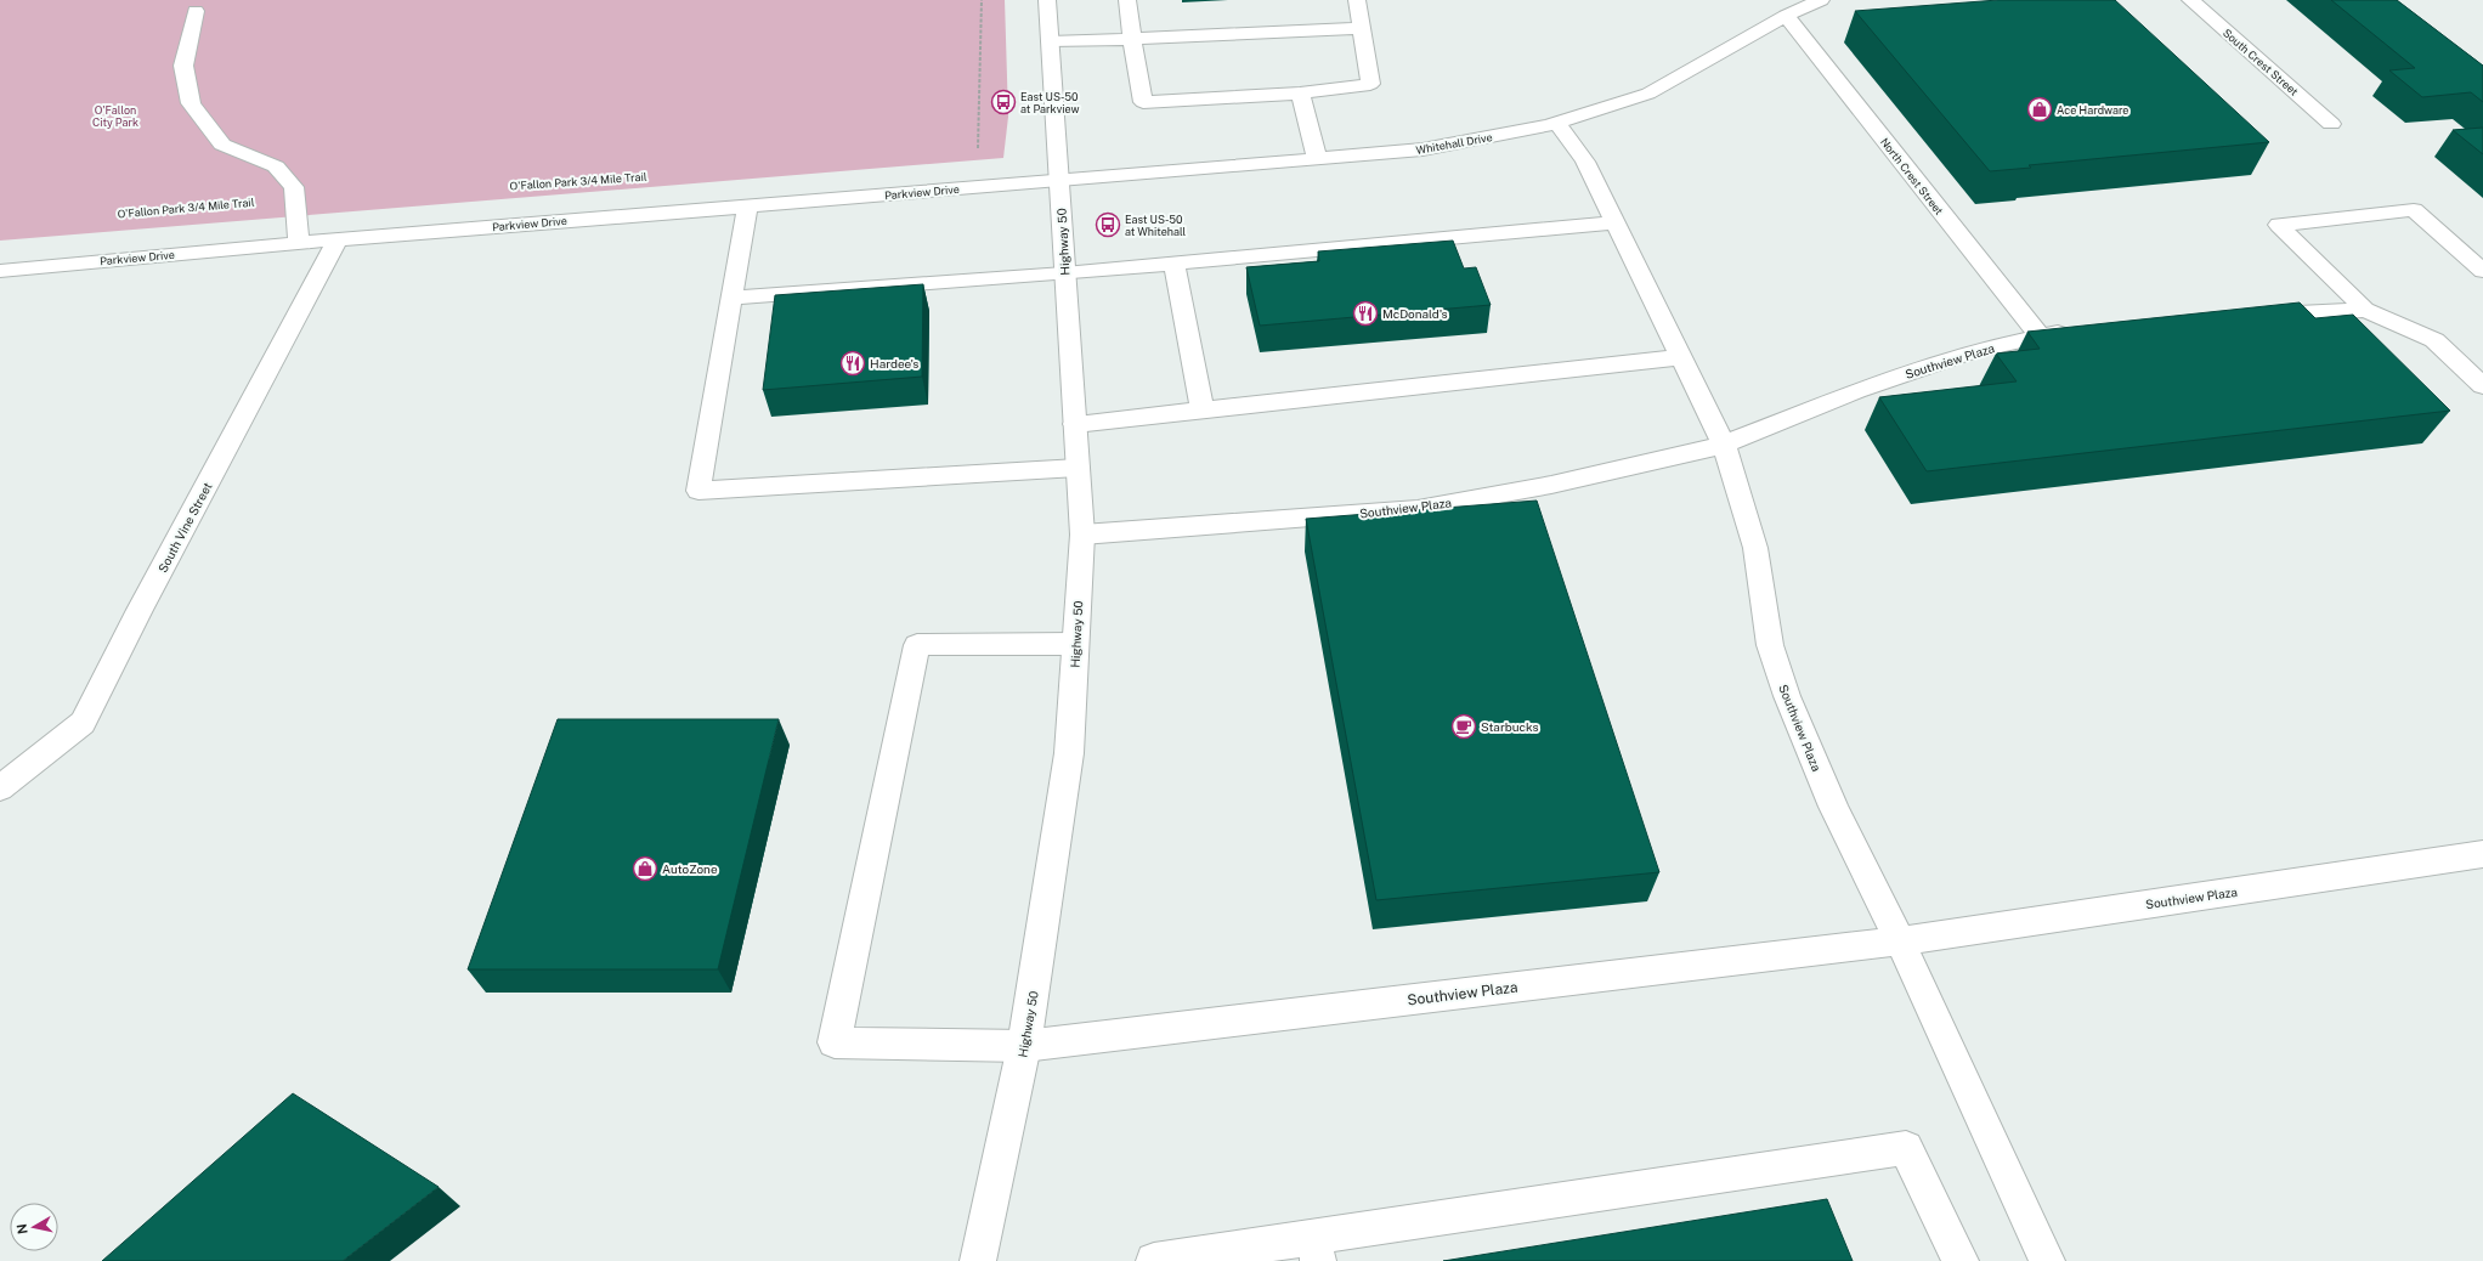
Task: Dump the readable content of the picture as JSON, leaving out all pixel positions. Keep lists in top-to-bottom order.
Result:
{
  "streets": {
    "street": [
      "South Crest Street",
      "Whitehall Drive",
      "North Crest Street",
      "Parkview Drive",
      "Highway 50",
      "Southview Plaza",
      "South Vine Street"
    ]
  },
  "crossings": [
    ["Whitehall Drive", "North Crest Street"],
    ["Whitehall Drive", "Parkview Drive"],
    ["Whitehall Drive", "Highway 50"],
    ["North Crest Street", "Southview Plaza"],
    ["Parkview Drive", "Highway 50"],
    ["Parkview Drive", "South Vine Street"],
    ["Highway 50", "Southview Plaza"]
  ],
  "parks": ["O'Fallon City Park"],
  "places": {
    "bus stop": ["East US-50 at Parkview", "East US-50 at Whitehall"],
    "shop": ["Ace Hardware", "AutoZone"],
    "restaurant": ["McDonald's", "Hardee's"],
    "cafe": ["Starbucks"]
  },
  "north": "left"
}
